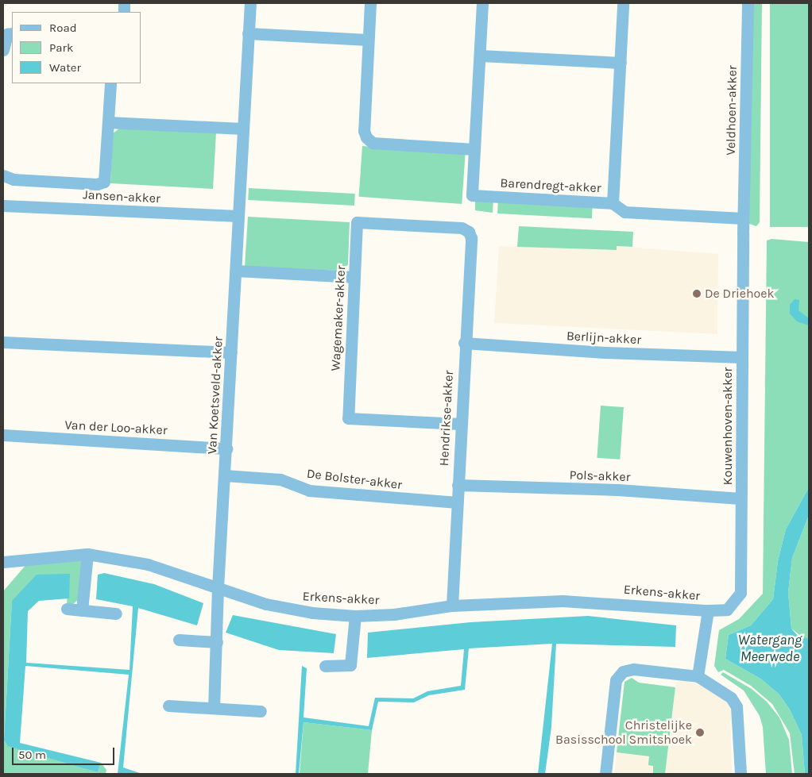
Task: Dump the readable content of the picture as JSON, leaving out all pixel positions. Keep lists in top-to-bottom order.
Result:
{
  "streets": {
    "street": [
      "Veldhoen-akker",
      "Barendregt-akker",
      "Jansen-akker",
      "Wagemaker-akker",
      "Berlijn-akker",
      "Van Koetsveld-akker",
      "Hendrikse-akker",
      "Kouwenhoven-akker",
      "Van der Loo-akker",
      "Pols-akker",
      "De Bolster-akker",
      "Erkens-akker"
    ]
  },
  "crossings": [
    ["Veldhoen-akker", "Barendregt-akker"],
    ["Veldhoen-akker", "Kouwenhoven-akker"],
    ["Barendregt-akker", "Kouwenhoven-akker"],
    ["Jansen-akker", "Van Koetsveld-akker"],
    ["Wagemaker-akker", "Hendrikse-akker"],
    ["Berlijn-akker", "Hendrikse-akker"],
    ["Berlijn-akker", "Kouwenhoven-akker"],
    ["Van Koetsveld-akker", "Van der Loo-akker"],
    ["Van Koetsveld-akker", "De Bolster-akker"],
    ["Van Koetsveld-akker", "Erkens-akker"],
    ["Hendrikse-akker", "Pols-akker"],
    ["Hendrikse-akker", "De Bolster-akker"],
    ["Hendrikse-akker", "Erkens-akker"],
    ["Kouwenhoven-akker", "Pols-akker"],
    ["Kouwenhoven-akker", "Erkens-akker"]
  ],
  "water": ["Watergang Meerwede"],
  "places": ["De Driehoek", "Christelijke Basisschool Smitshoek"],
  "legend": ["Road", "Park", "Water"],
  "scale_bar": "50 m"
}
